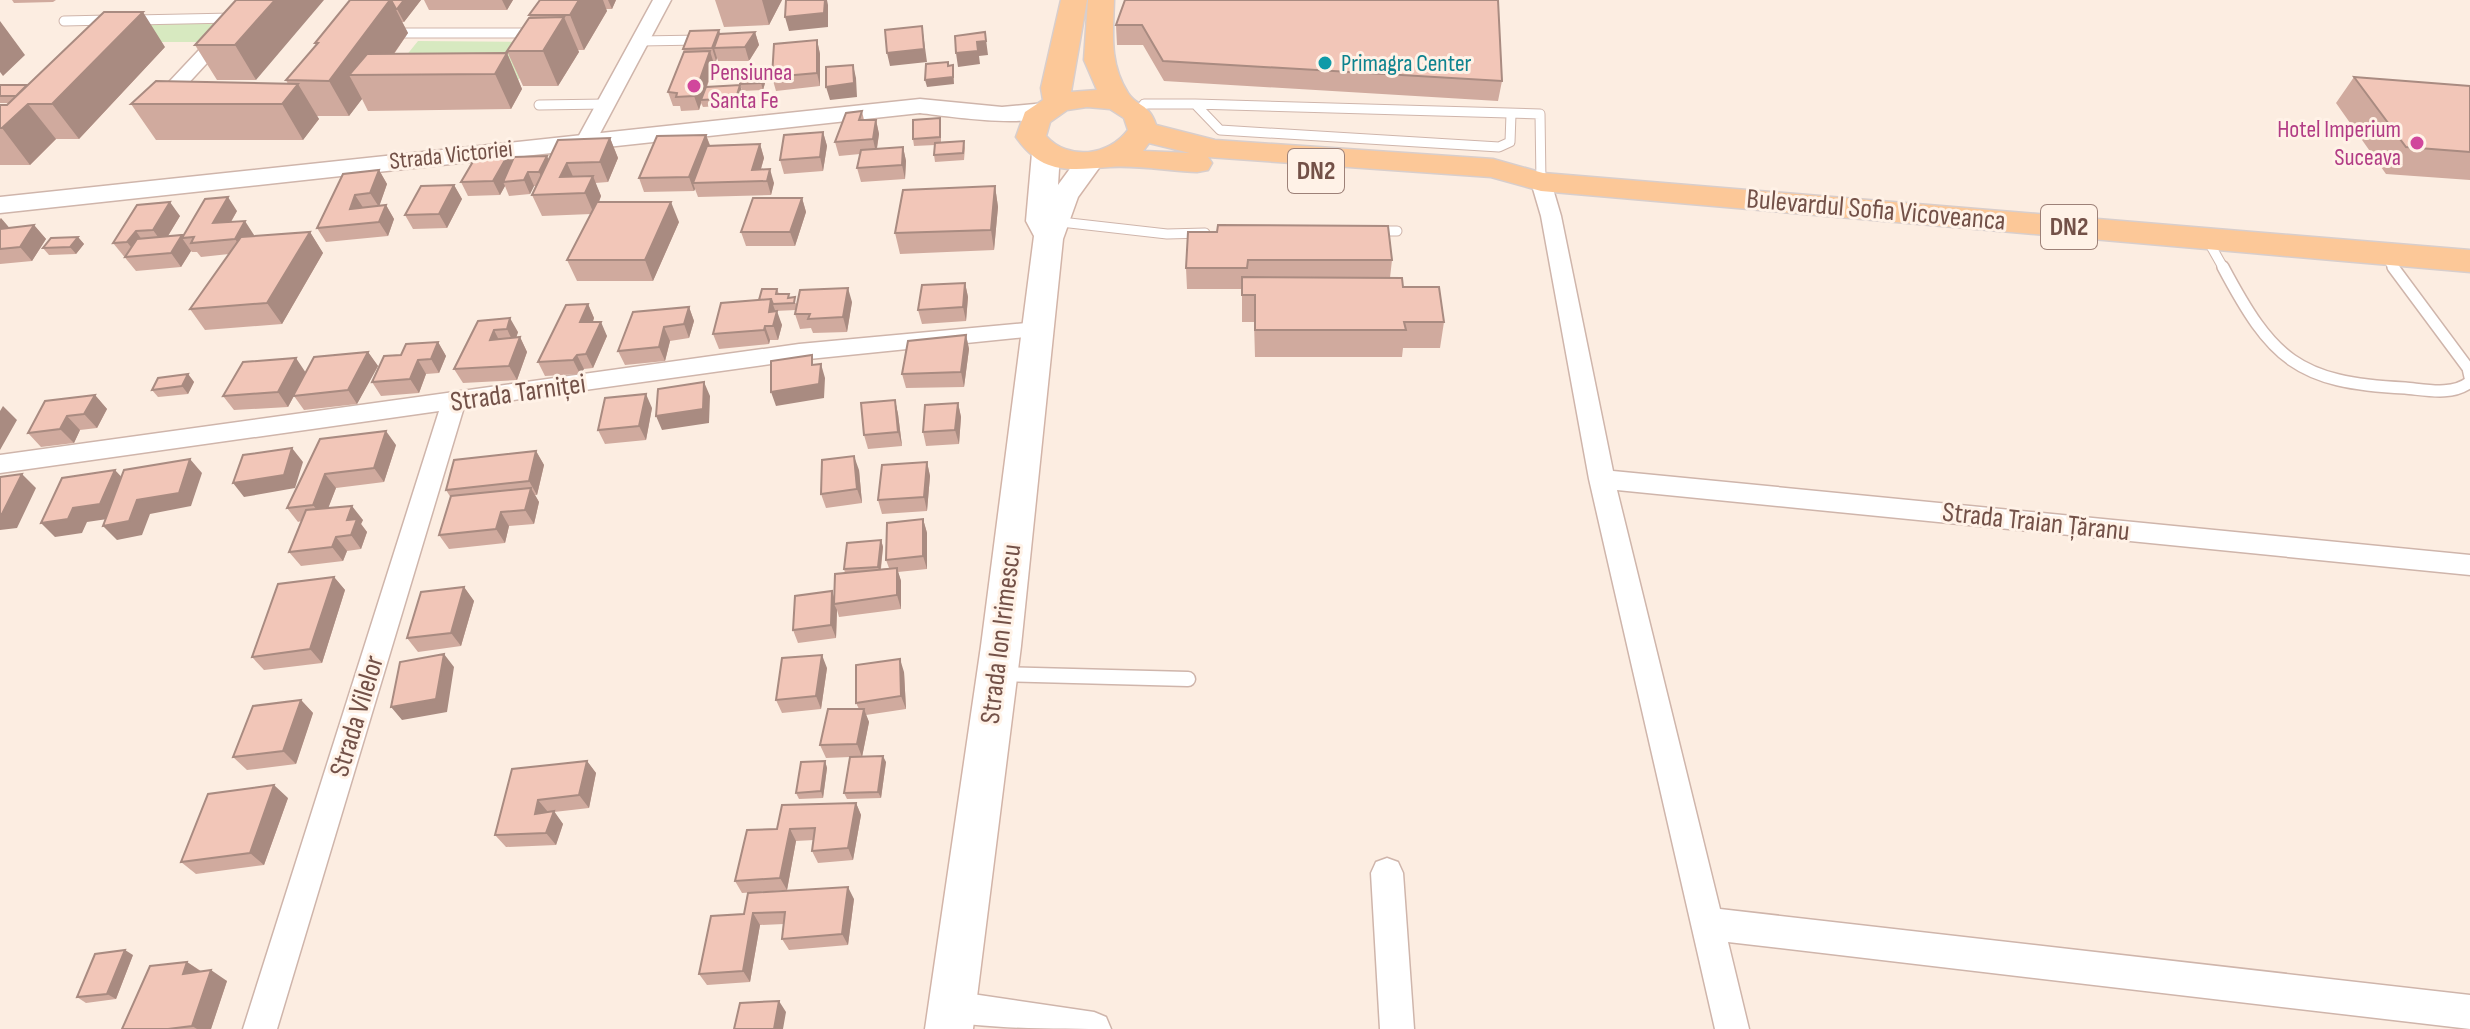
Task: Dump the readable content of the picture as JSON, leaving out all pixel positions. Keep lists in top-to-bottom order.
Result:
{
  "streets": {
    "main road": ["DN2", "Bulevardul Sofia Vicoveanca", "Strada Ion Irimescu"],
    "street": [
      "Strada Victoriei",
      "Strada Tarniței",
      "Strada Traian Țăranu",
      "Strada Vilelor"
    ]
  },
  "crossings": [
    ["Strada Victoriei", "DN2"],
    ["Strada Victoriei", "Strada Ion Irimescu"],
    ["DN2", "Bulevardul Sofia Vicoveanca"],
    ["DN2", "Strada Ion Irimescu"],
    ["Bulevardul Sofia Vicoveanca", "Strada Ion Irimescu"],
    ["Strada Tarniței", "Strada Ion Irimescu"],
    ["Strada Tarniței", "Strada Vilelor"]
  ],
  "places": ["Primagra Center", "Pensiunea Santa Fe", "Hotel Imperium Suceava"]
}
